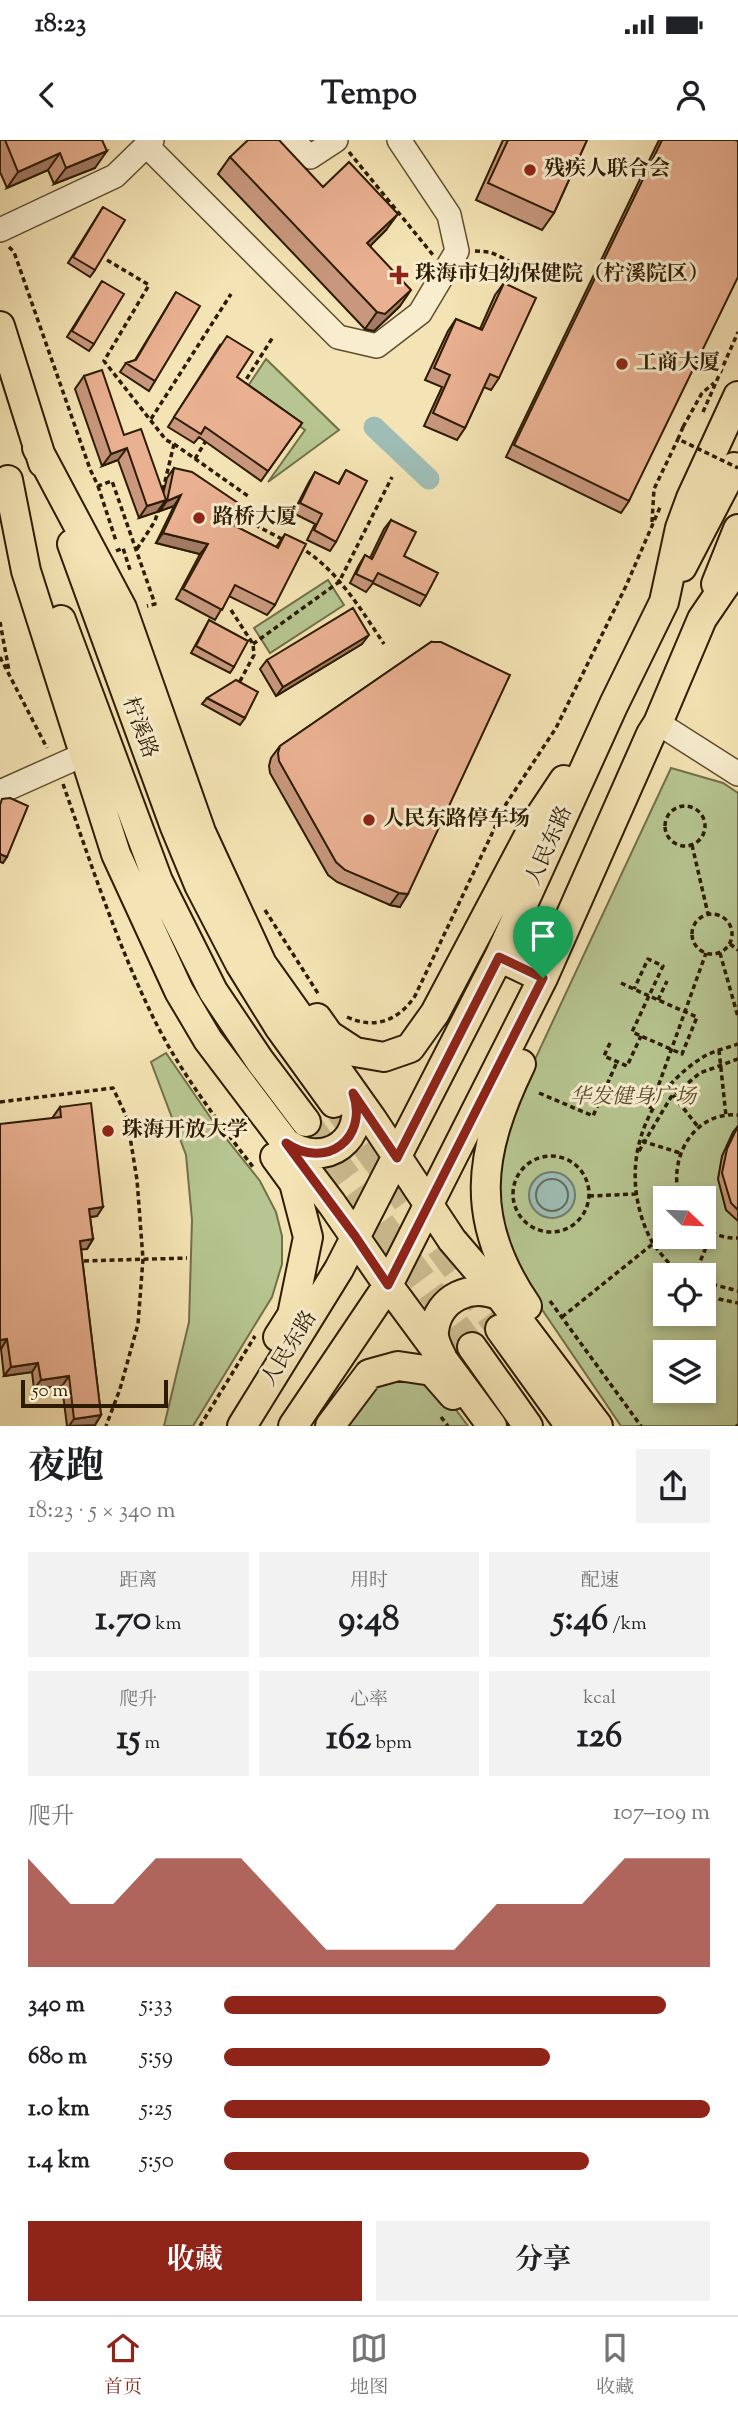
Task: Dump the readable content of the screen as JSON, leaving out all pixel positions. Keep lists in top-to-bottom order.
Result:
{
  "streets": {
    "main road": ["柠溪路", "人民东路"]
  },
  "parks": ["华发健身广场"],
  "places": {
    "other": [
      "残疾人联合会",
      "工商大厦",
      "路桥大厦",
      "人民东路停车场",
      "珠海开放大学"
    ],
    "health": ["珠海市妇幼保健院（柠溪院区）"]
  },
  "scale_bar": "50 m",
  "north": "bottom right",
  "page": {
    "status": "18:23",
    "header": "Tempo",
    "scale": "50 m",
    "heading": ["夜跑", "18:23 · 5 × 340 m"],
    "stats": [
      ["距离", "1.70 km"],
      ["用时", "9:48"],
      ["配速", "5:46 /km"],
      ["爬升", "15 m"],
      ["心率", "162 bpm"],
      ["kcal", "126"]
    ],
    "chart": ["爬升", "107–109 m"],
    "list": [
      {
        "name": "340 m",
        "note": "5:33"
      },
      {
        "name": "680 m",
        "note": "5:59"
      },
      {
        "name": "1.0 km",
        "note": "5:25"
      },
      {
        "name": "1.4 km",
        "note": "5:50"
      }
    ],
    "buttons": ["收藏", "分享"],
    "tabs": ["首页", "地图", "收藏"]
  }
}
